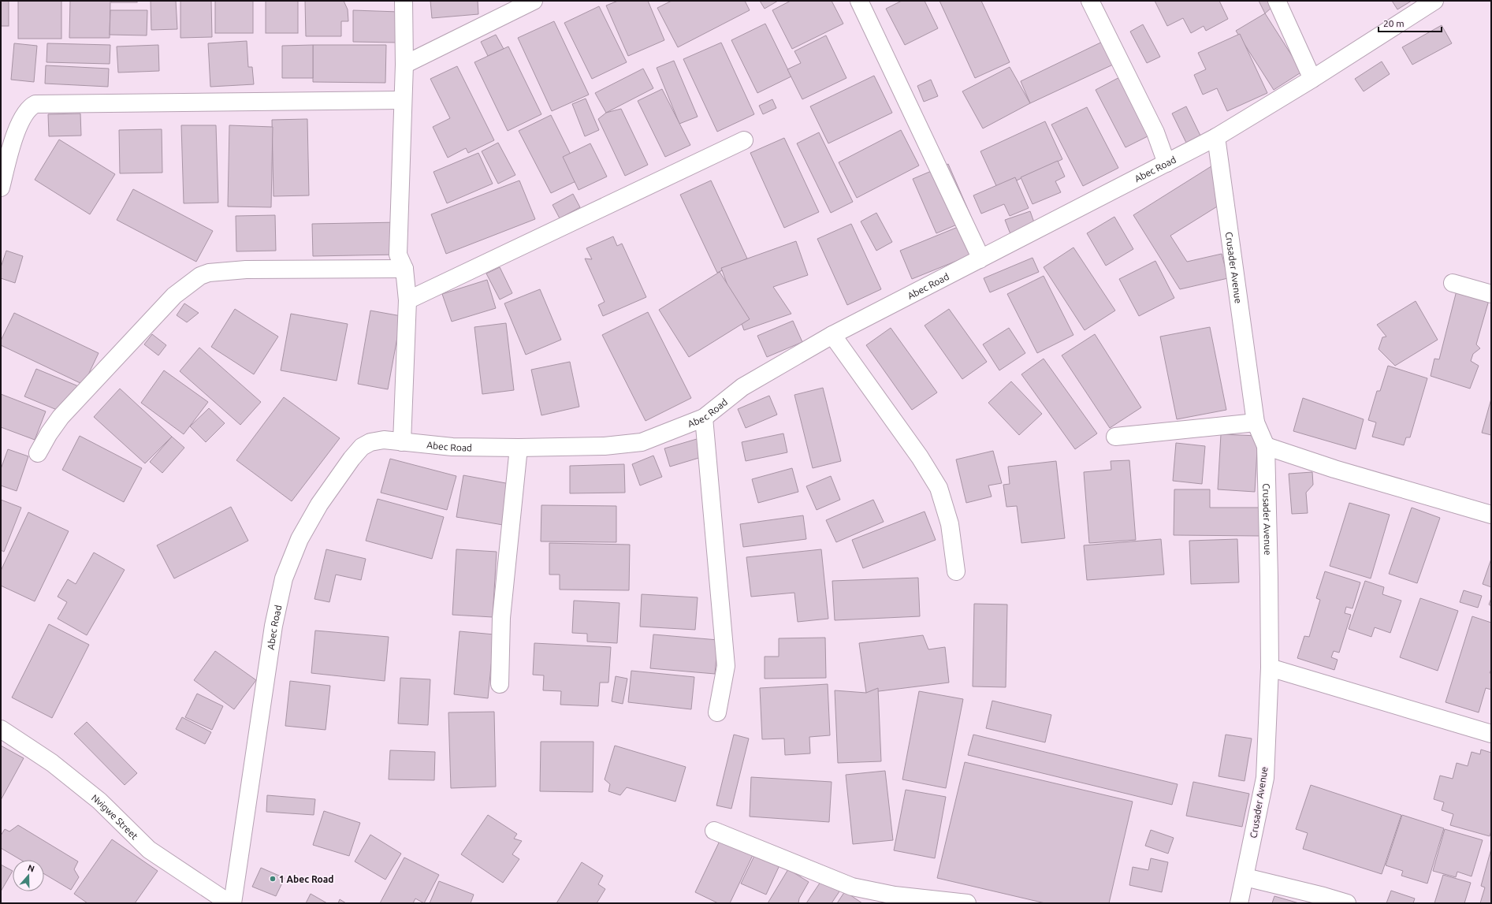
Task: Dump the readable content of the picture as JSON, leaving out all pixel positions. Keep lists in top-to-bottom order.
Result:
{
  "streets": {
    "street": ["Abec Road", "Crusader Avenue", "Nvigwe Street"]
  },
  "crossings": [
    ["Abec Road", "Crusader Avenue"]
  ],
  "places": ["1 Abec Road"],
  "scale_bar": "20 m",
  "north": "top"
}
